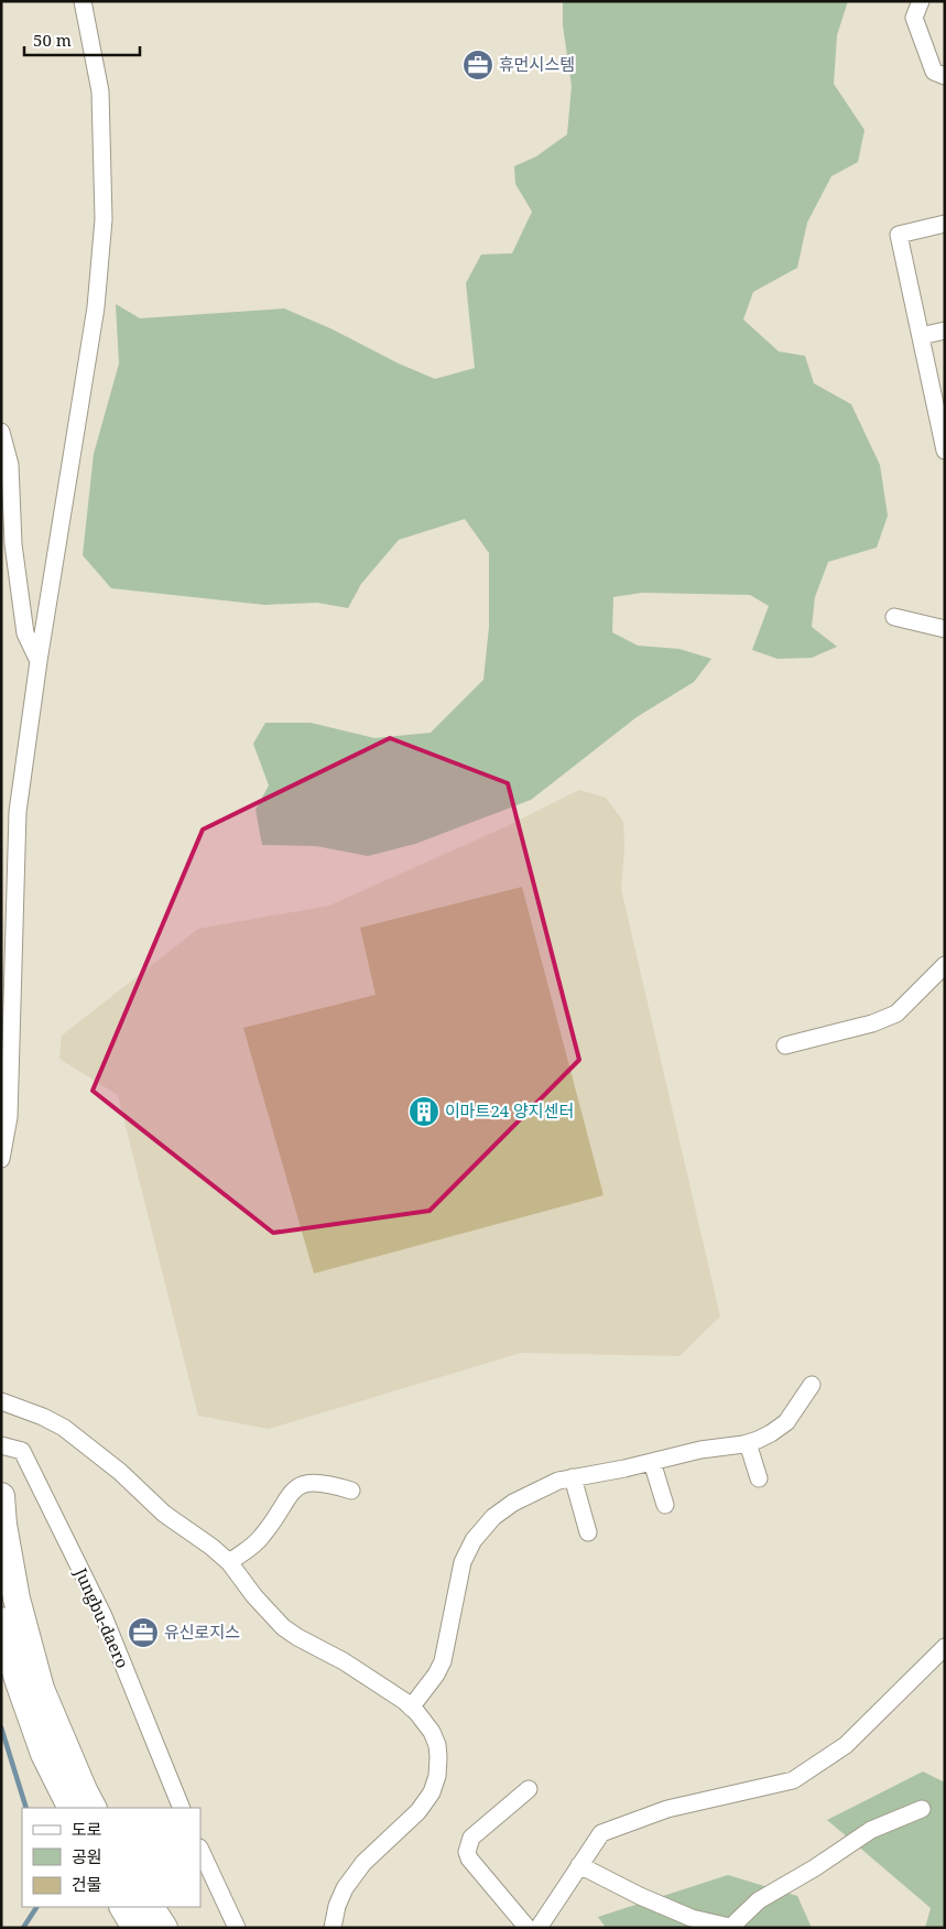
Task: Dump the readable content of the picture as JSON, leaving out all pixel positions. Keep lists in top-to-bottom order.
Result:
{
  "streets": {
    "street": ["Jungbu-daero"]
  },
  "places": {
    "office": ["휴먼시스템", "유신로지스"],
    "building": ["이마트24 양지센터"]
  },
  "legend": ["도로", "공원", "건물"],
  "scale_bar": "50 m"
}
